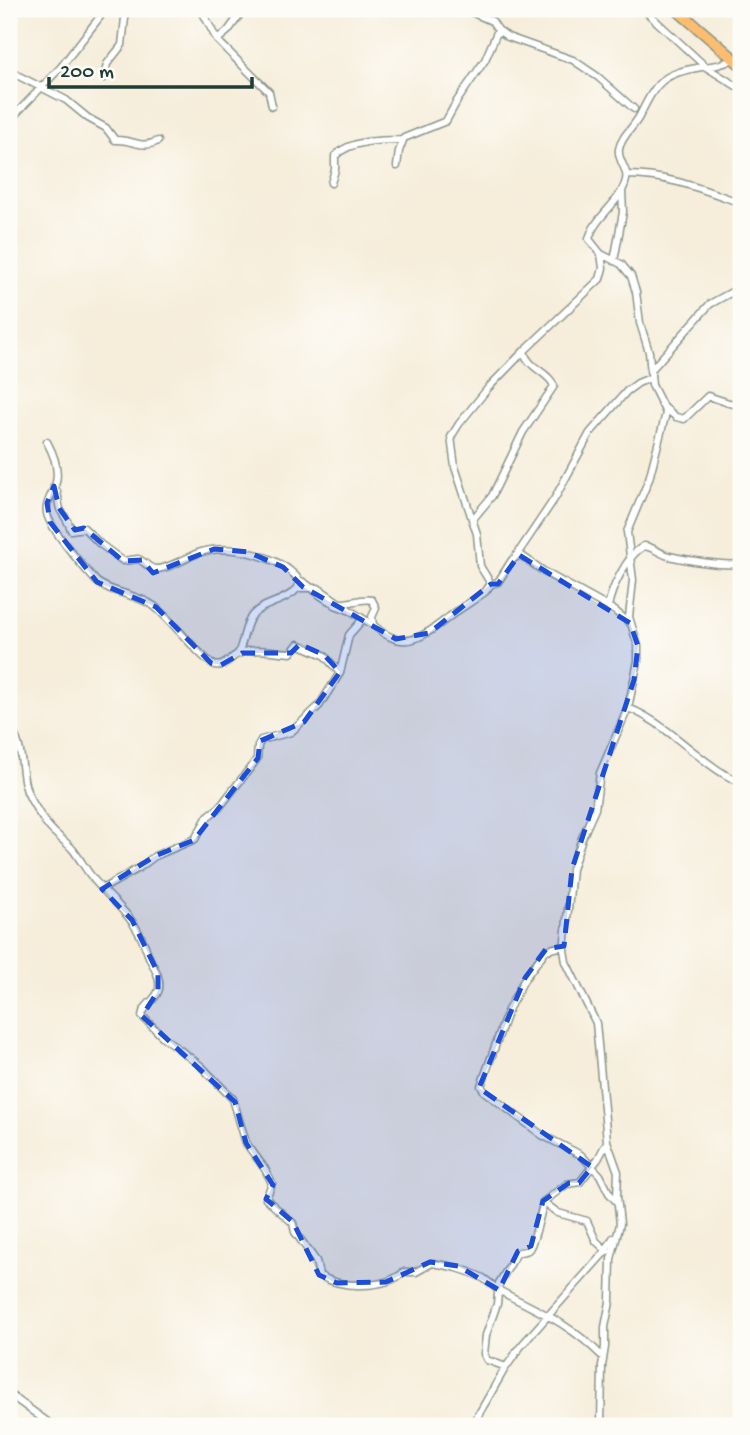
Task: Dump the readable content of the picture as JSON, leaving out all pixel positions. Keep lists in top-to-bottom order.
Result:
{
  "scale_bar": "200 m"
}
